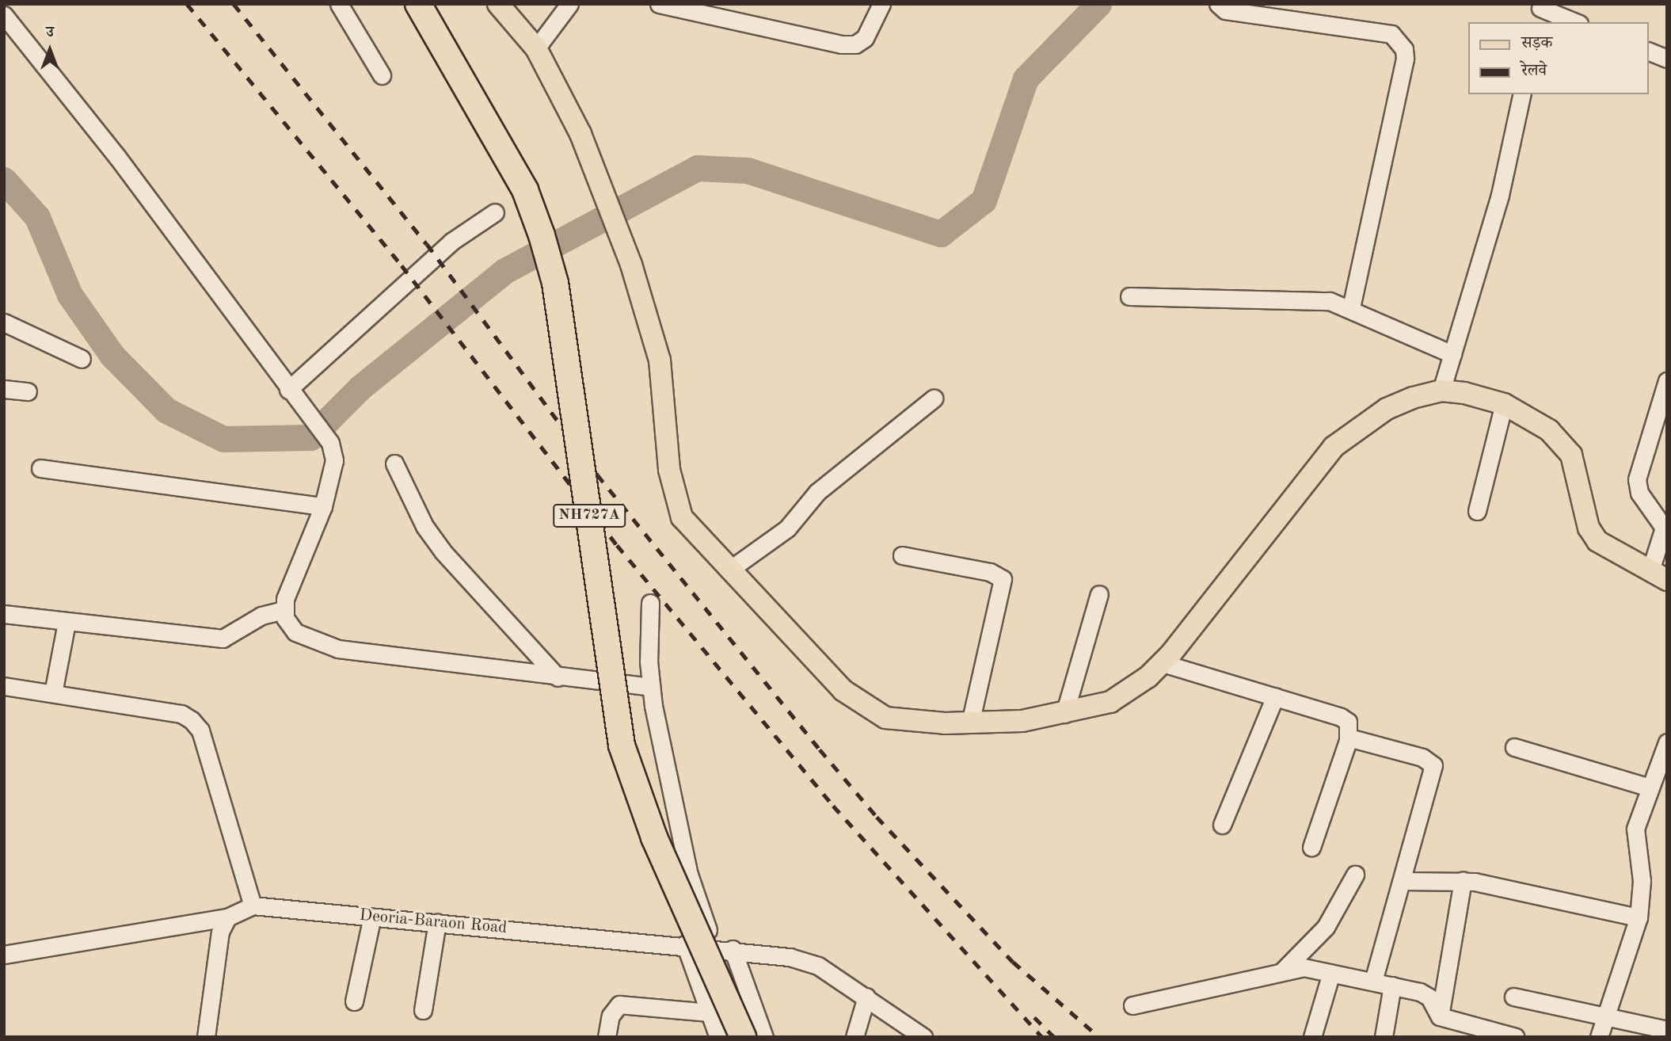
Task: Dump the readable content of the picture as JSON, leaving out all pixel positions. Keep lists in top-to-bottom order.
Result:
{
  "streets": {
    "highway": ["NH727A"],
    "street": ["Deoria-Baraon Road"]
  },
  "legend": ["सड़क", "रेलवे"],
  "north": "top"
}
